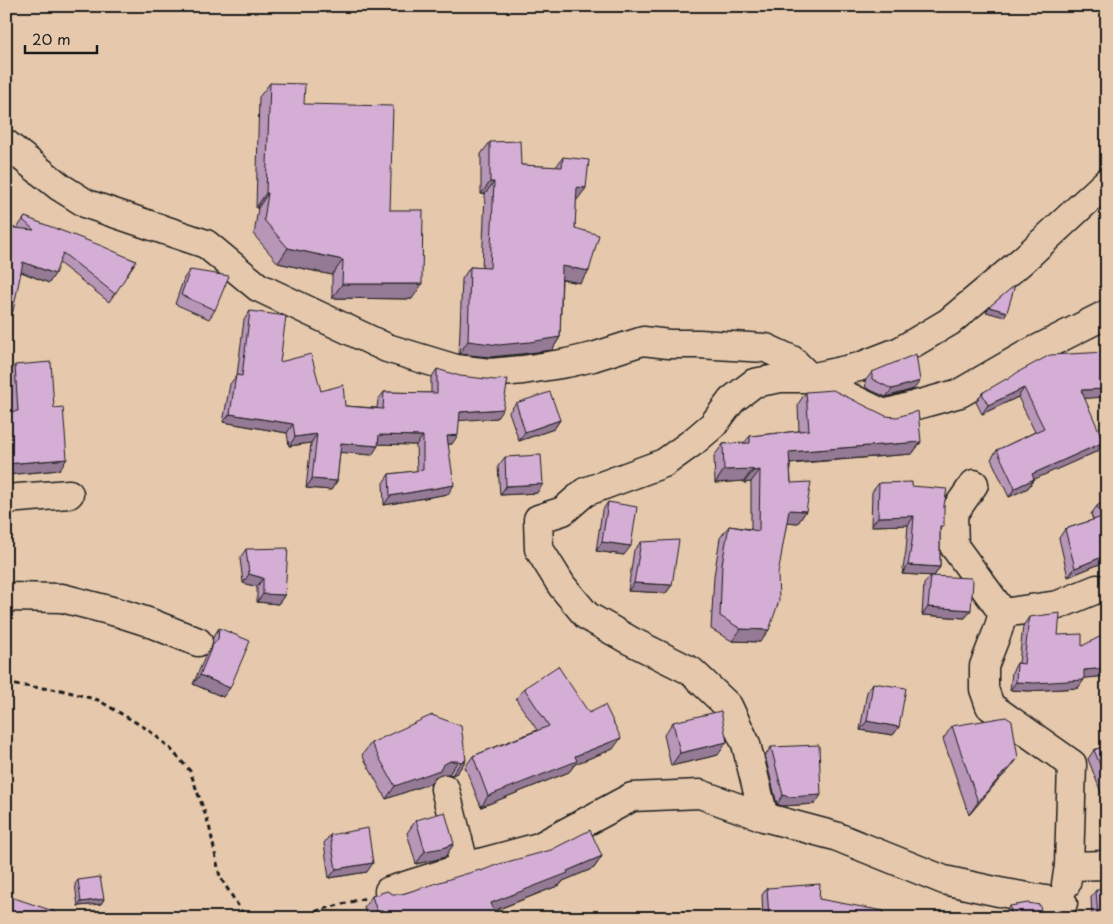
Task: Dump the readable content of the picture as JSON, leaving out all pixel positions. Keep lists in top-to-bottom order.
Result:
{
  "scale_bar": "20 m"
}
